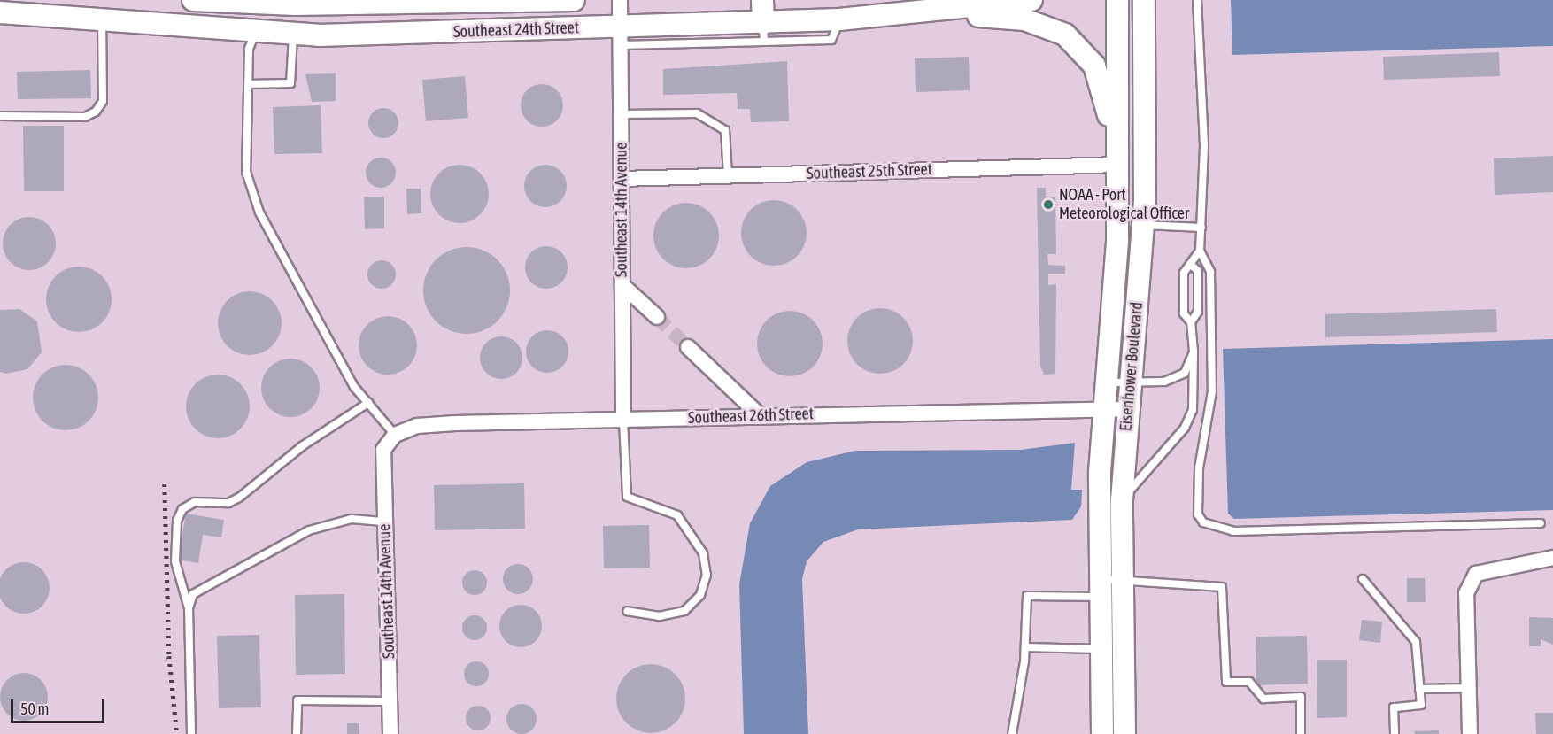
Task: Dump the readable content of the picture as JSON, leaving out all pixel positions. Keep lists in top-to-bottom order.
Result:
{
  "streets": {
    "street": [
      "Southeast 24th Street",
      "Southeast 25th Street",
      "Southeast 14th Avenue",
      "Eisenhower Boulevard",
      "Southeast 26th Street"
    ]
  },
  "crossings": [
    ["Southeast 24th Street", "Southeast 14th Avenue"],
    ["Southeast 25th Street", "Southeast 14th Avenue"],
    ["Southeast 25th Street", "Eisenhower Boulevard"],
    ["Southeast 14th Avenue", "Southeast 26th Street"],
    ["Eisenhower Boulevard", "Southeast 26th Street"]
  ],
  "places": ["NOAA - Port Meteorological Officer"],
  "scale_bar": "50 m"
}
